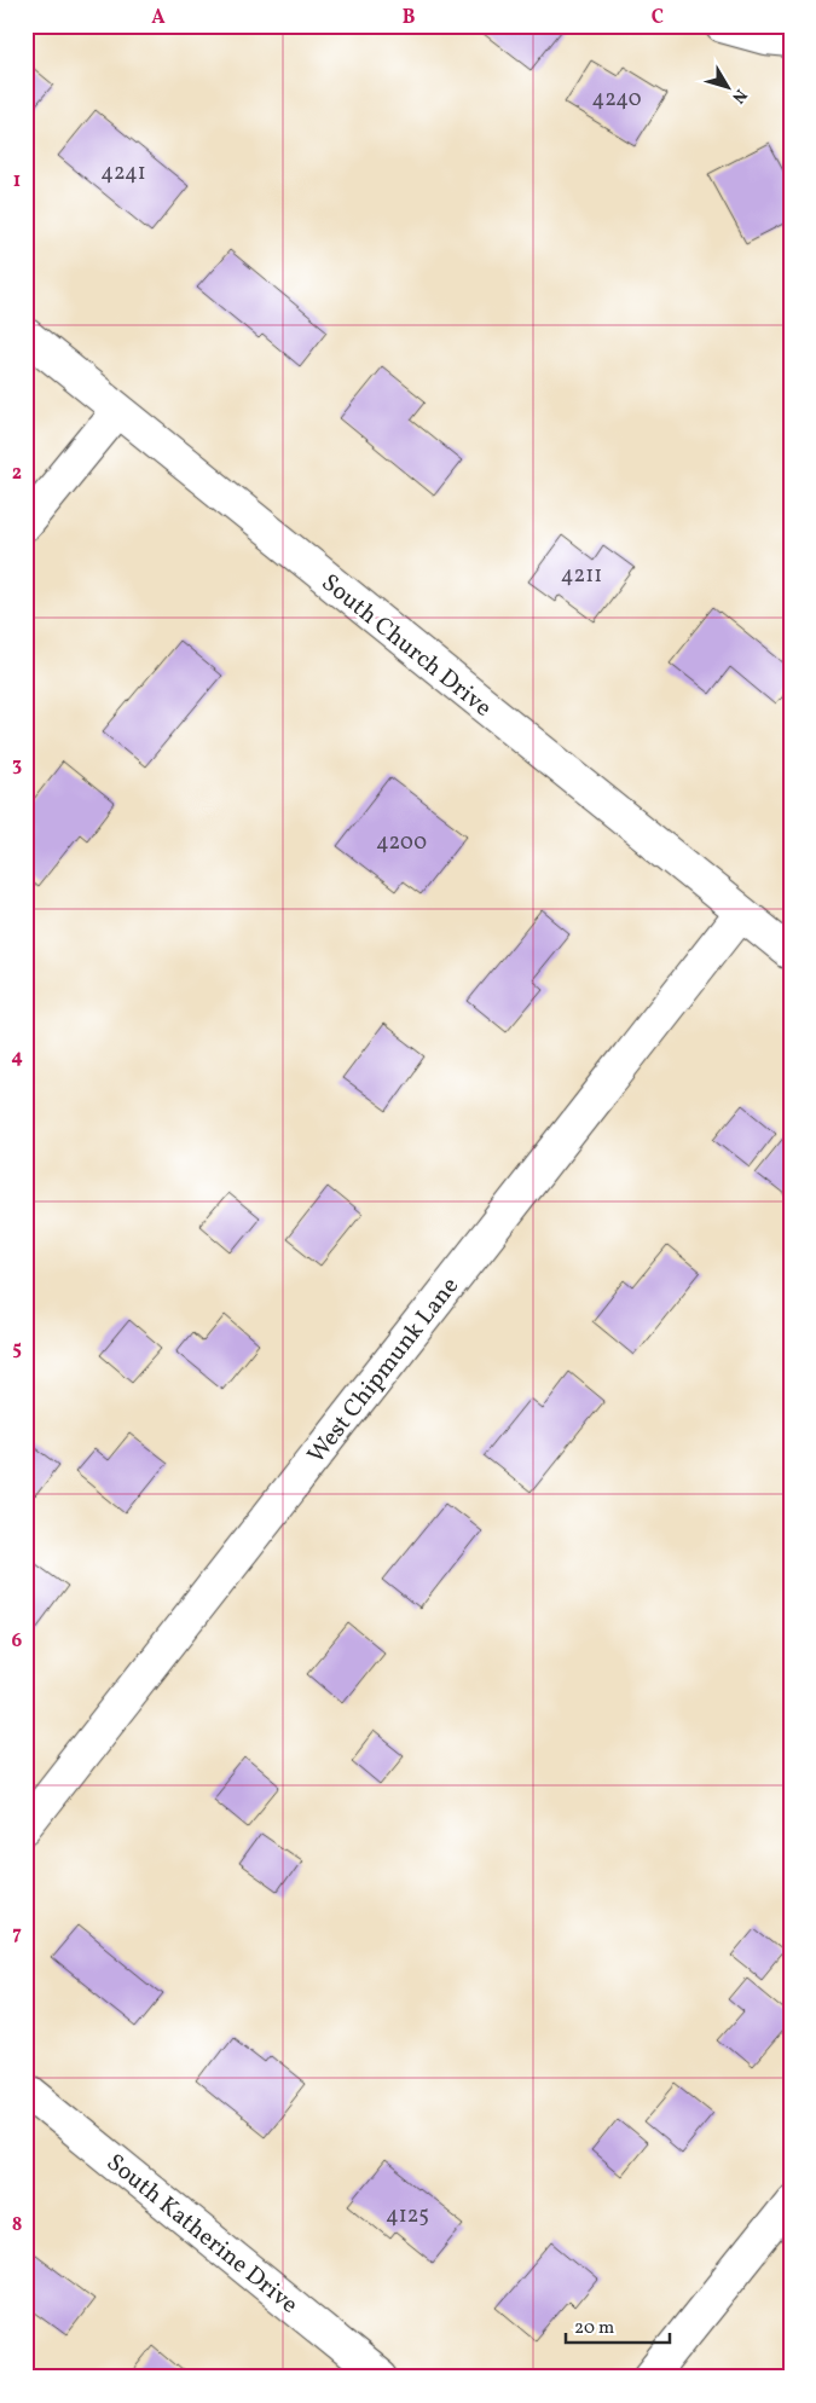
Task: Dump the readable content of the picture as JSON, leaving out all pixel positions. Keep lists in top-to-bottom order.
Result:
{
  "streets": {
    "street": ["South Church Drive", "West Chipmunk Lane", "South Katherine Drive"]
  },
  "crossings": [
    ["South Church Drive", "West Chipmunk Lane"]
  ],
  "house_numbers": [
    "4240",
    "4241",
    "4211",
    "4200",
    "4125"
  ],
  "scale_bar": "20 m",
  "north": "bottom right",
  "grid": {
    "columns": ["A", "B", "C"],
    "rows": [
      "1",
      "2",
      "3",
      "4",
      "5",
      "6",
      "7",
      "8"
    ]
  }
}
